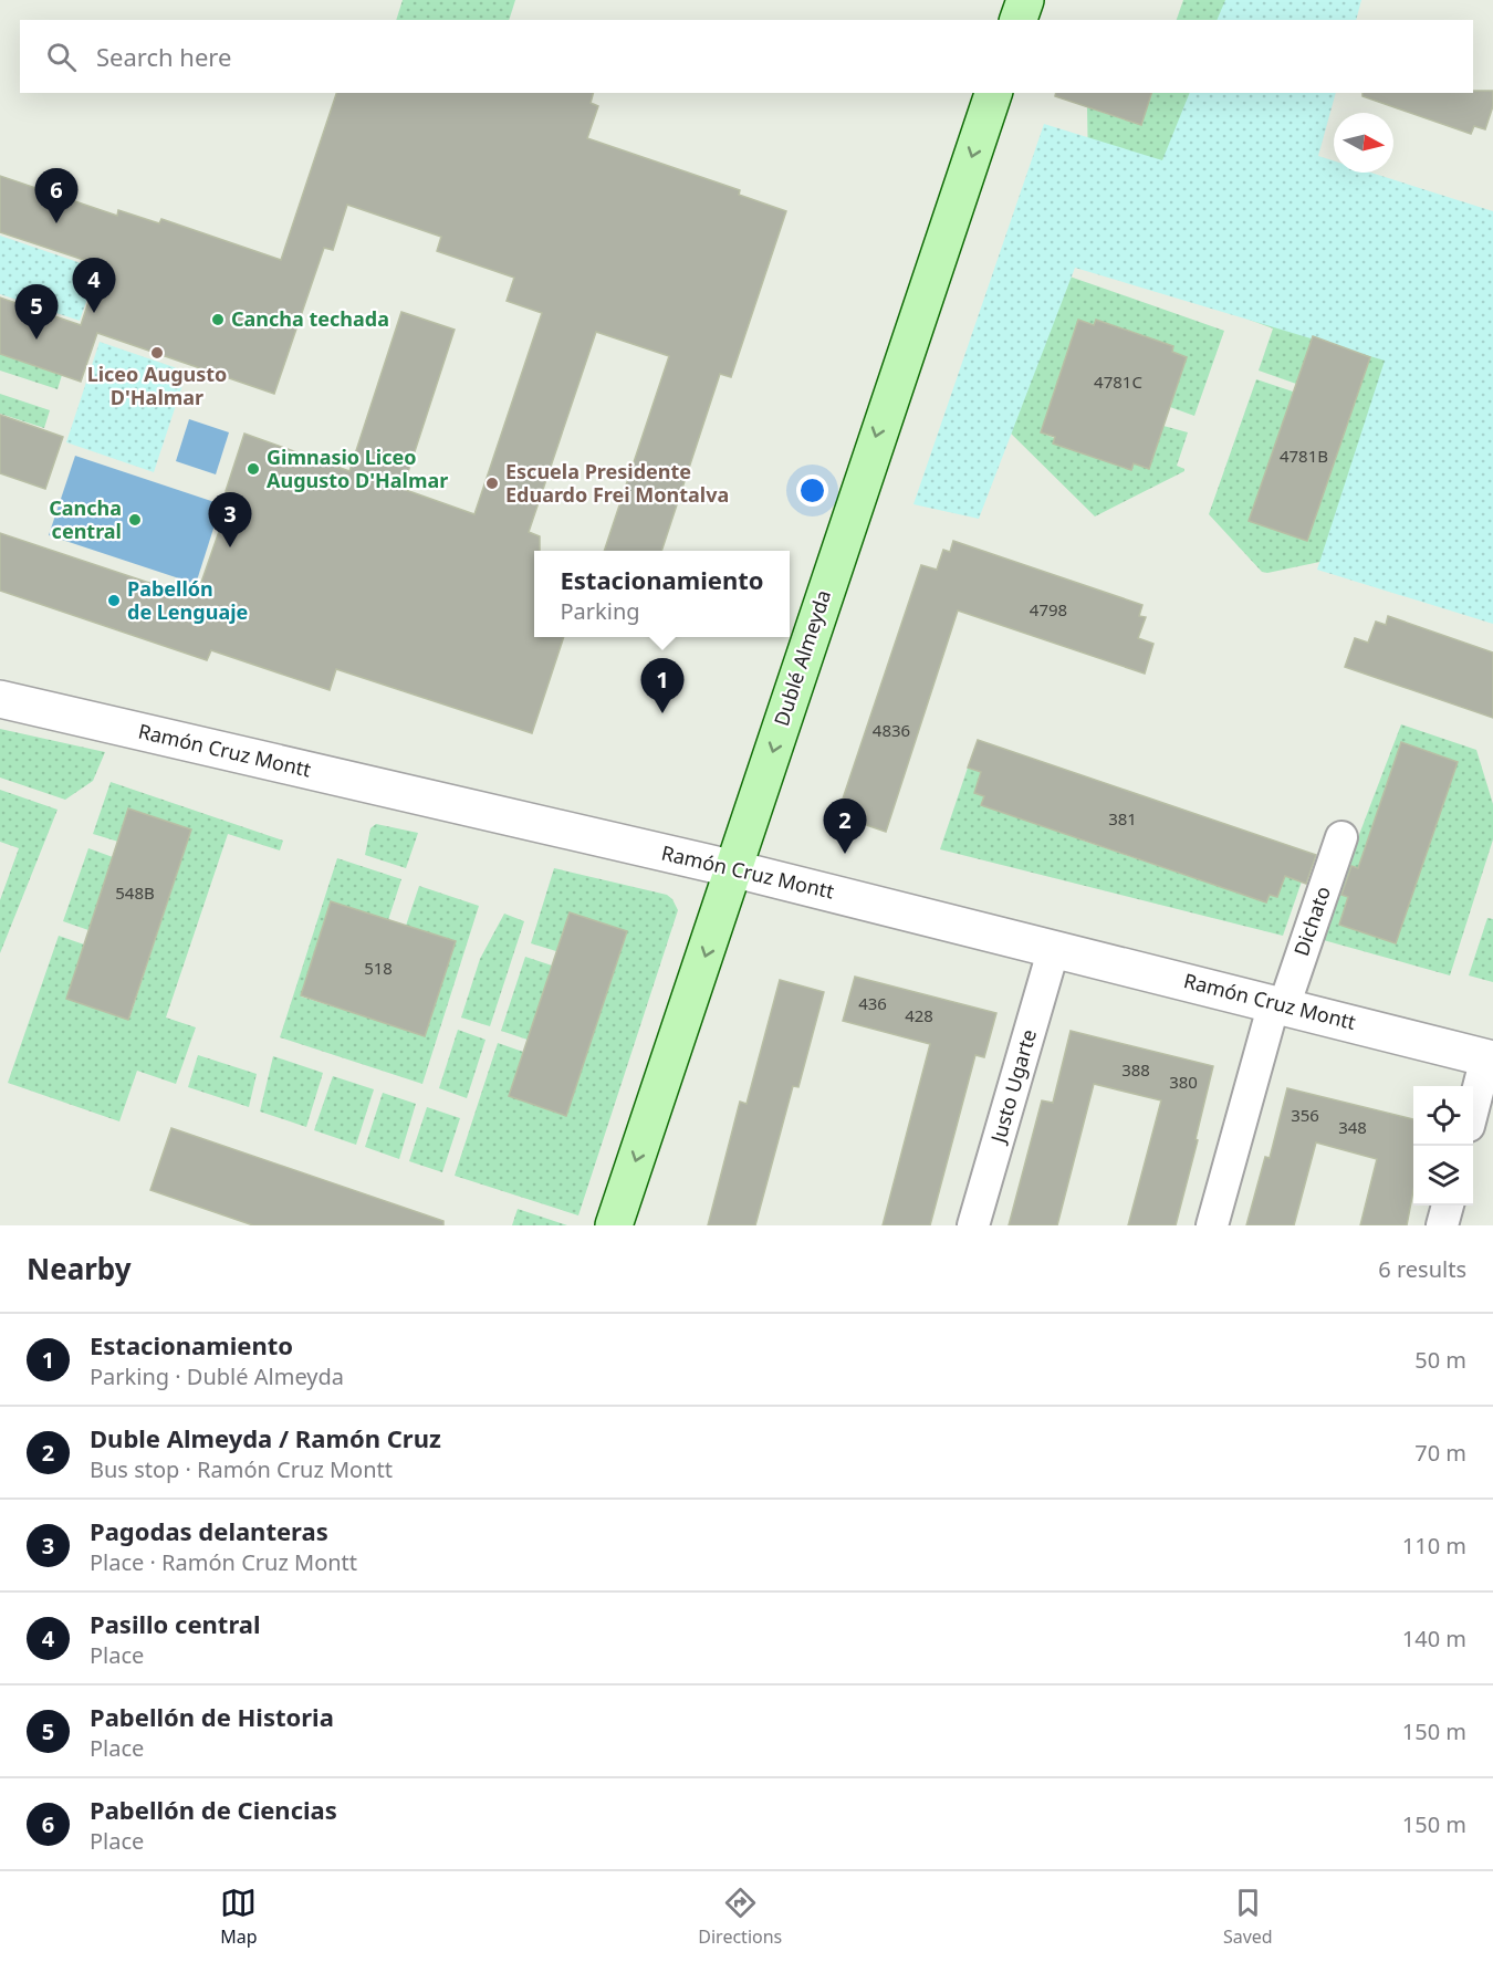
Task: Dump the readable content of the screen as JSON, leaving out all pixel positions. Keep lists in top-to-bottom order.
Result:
{
  "streets": {
    "main road": ["Dublé Almeyda"],
    "street": ["Ramón Cruz Montt", "Dichato", "Justo Ugarte"]
  },
  "crossings": [
    ["Dublé Almeyda", "Ramón Cruz Montt"],
    ["Ramón Cruz Montt", "Dichato"],
    ["Ramón Cruz Montt", "Justo Ugarte"]
  ],
  "one_way": ["Dublé Almeyda"],
  "places": [
    "Cancha techada",
    "Liceo Augusto D'Halmar",
    "Gimnasio Liceo Augusto D'Halmar",
    "Escuela Presidente Eduardo Frei Montalva",
    "Cancha central",
    "Pabellón de Lenguaje"
  ],
  "house_numbers": [
    "4781C",
    "4781B",
    "4798",
    "4836",
    "381",
    "548B",
    "518",
    "436",
    "428",
    "388",
    "380",
    "356",
    "348"
  ],
  "north": "right",
  "page": {
    "search": "Search here",
    "pins": [
      "6",
      "4",
      "5",
      "3",
      "1",
      "2"
    ],
    "popup": ["Estacionamiento", "Parking"],
    "heading": ["Nearby", "6 results"],
    "list": [
      {
        "mark": "1",
        "name": "Estacionamiento",
        "note": "Parking · Dublé Almeyda",
        "value": "50 m"
      },
      {
        "mark": "2",
        "name": "Duble Almeyda / Ramón Cruz",
        "note": "Bus stop · Ramón Cruz Montt",
        "value": "70 m"
      },
      {
        "mark": "3",
        "name": "Pagodas delanteras",
        "note": "Place · Ramón Cruz Montt",
        "value": "110 m"
      },
      {
        "mark": "4",
        "name": "Pasillo central",
        "note": "Place",
        "value": "140 m"
      },
      {
        "mark": "5",
        "name": "Pabellón de Historia",
        "note": "Place",
        "value": "150 m"
      },
      {
        "mark": "6",
        "name": "Pabellón de Ciencias",
        "note": "Place",
        "value": "150 m"
      }
    ],
    "nav": ["Map", "Directions", "Saved"]
  }
}
